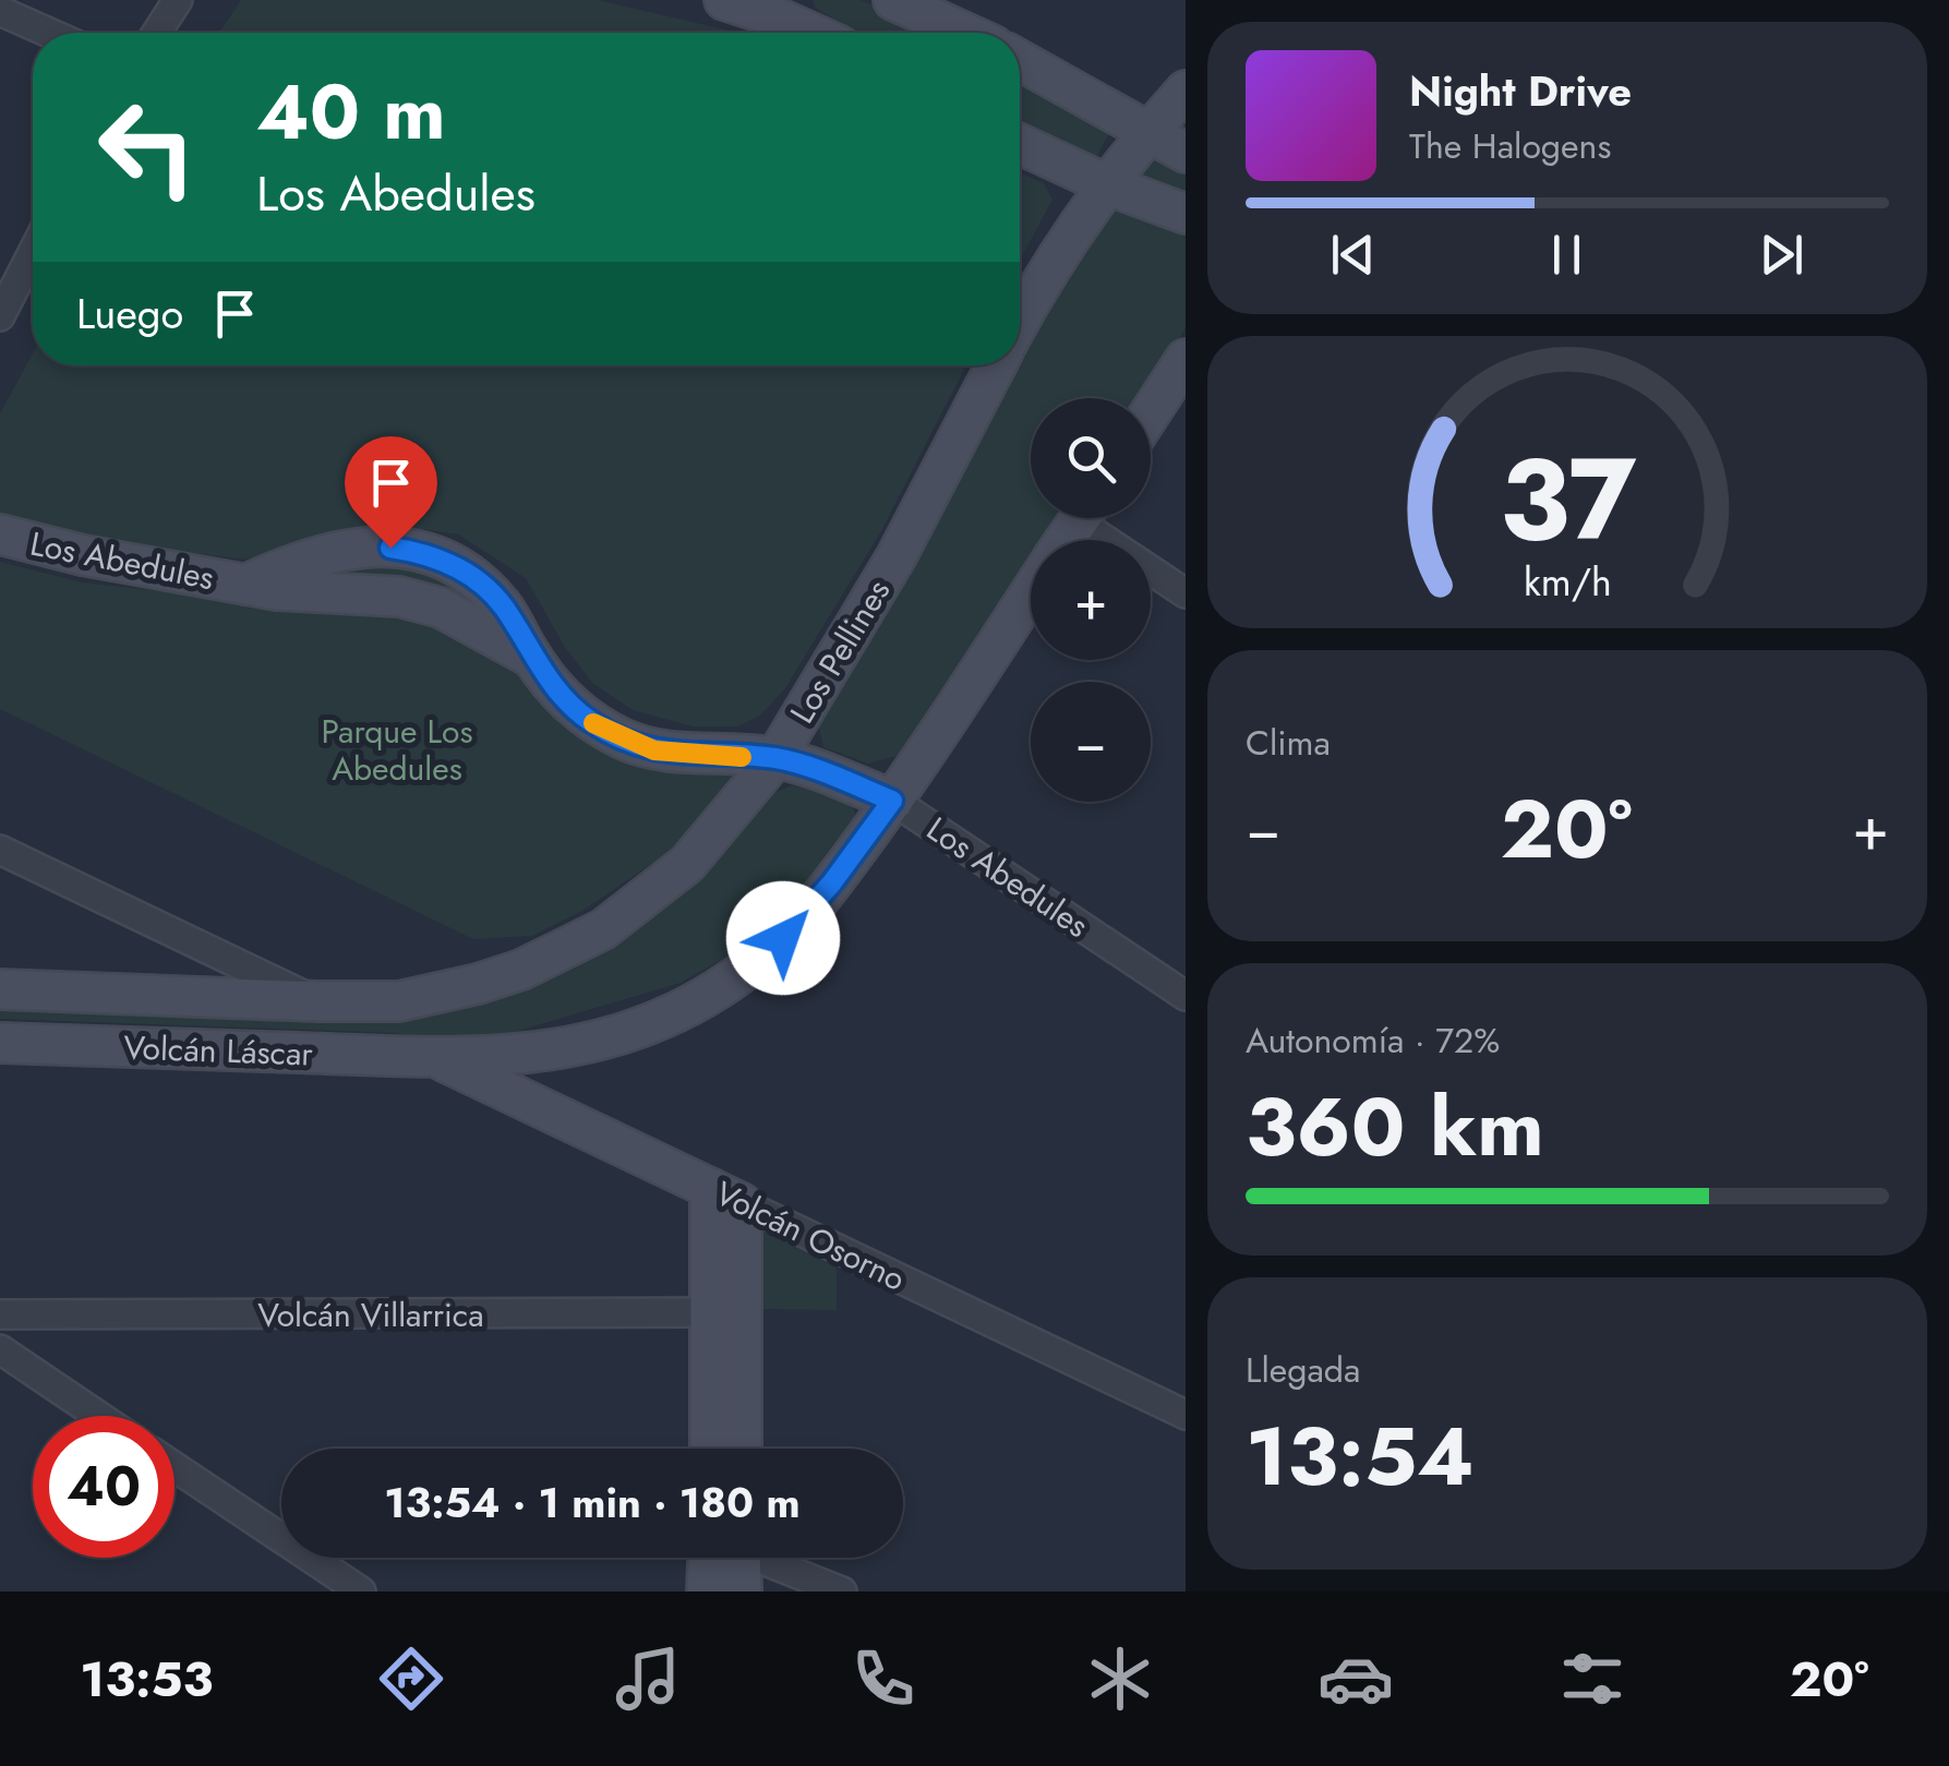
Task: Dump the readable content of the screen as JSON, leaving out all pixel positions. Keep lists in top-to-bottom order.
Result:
{
  "streets": {
    "street": [
      "Los Abedules",
      "Los Pellines",
      "Volcán Láscar",
      "Volcán Osorno",
      "Volcán Villarrica"
    ]
  },
  "crossings": [
    ["Los Abedules", "Los Pellines"],
    ["Los Pellines", "Volcán Láscar"],
    ["Volcán Láscar", "Volcán Osorno"]
  ],
  "parks": ["Parque Los Abedules"],
  "page": {
    "turn": ["40 m", "Los Abedules"],
    "song": ["Night Drive", "The Halogens"],
    "then": "Luego",
    "map_buttons": ["+", "−"],
    "tile": [
      "Clima",
      ["Autonomía · 72%", "360 km"],
      ["Llegada", "13:54"]
    ],
    "heat": ["−", "20°", "+"],
    "limit": "40",
    "trip": "13:54 · 1 min · 180 m",
    "tabs": ["13:53", "20°"],
    "gauge": ["37", "km/h"]
  }
}
